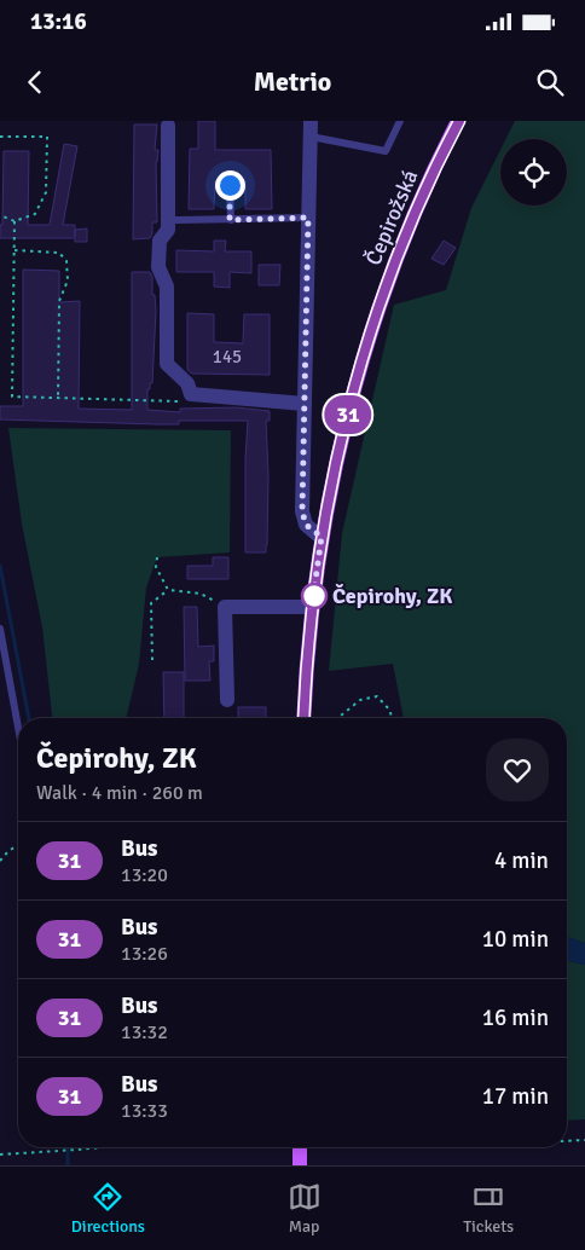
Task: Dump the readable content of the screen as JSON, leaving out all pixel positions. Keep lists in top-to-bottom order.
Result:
{
  "streets": {
    "main road": ["Čepirožská"]
  },
  "places": ["Čepirohy, ZK"],
  "lines": ["bus line 31"],
  "house_numbers": ["145"],
  "page": {
    "status": "13:16",
    "header": "Metrio",
    "on_map": "31",
    "heading": ["Čepirohy, ZK", "Walk · 4 min · 260 m"],
    "list": [
      {
        "mark": "31",
        "name": "Bus",
        "note": "13:20",
        "value": "4 min"
      },
      {
        "mark": "31",
        "name": "Bus",
        "note": "13:26",
        "value": "10 min"
      },
      {
        "mark": "31",
        "name": "Bus",
        "note": "13:32",
        "value": "16 min"
      },
      {
        "mark": "31",
        "name": "Bus",
        "note": "13:33",
        "value": "17 min"
      }
    ],
    "tabs": ["Directions", "Map", "Tickets"]
  }
}
